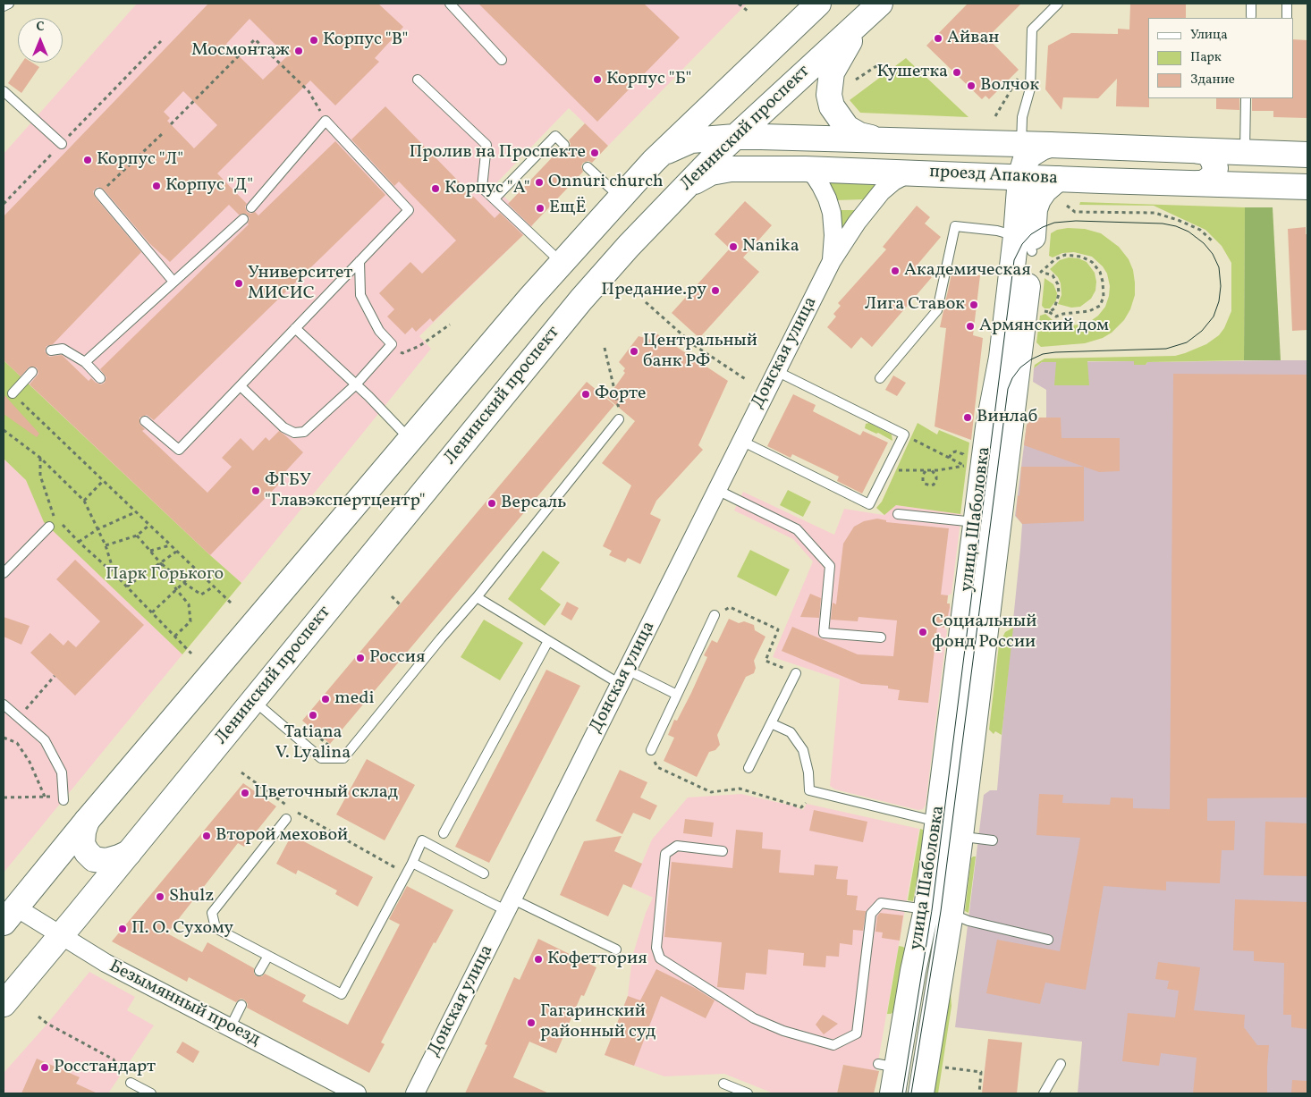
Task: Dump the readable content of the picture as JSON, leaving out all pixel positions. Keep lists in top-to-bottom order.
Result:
{
  "streets": {
    "main road": ["Ленинский проспект", "проезд Апакова", "улица Шаболовка"],
    "street": ["Донская улица", "Безымянный проезд"]
  },
  "crossings": [
    ["Ленинский проспект", "проезд Апакова"],
    ["Ленинский проспект", "Безымянный проезд"],
    ["проезд Апакова", "Донская улица"],
    ["проезд Апакова", "улица Шаболовка"]
  ],
  "parks": ["Парк Горького"],
  "places": [
    "Айван",
    "Корпус \"В\"",
    "Мосмонтаж",
    "Кушетка",
    "Корпус \"Б\"",
    "Волчок",
    "Пролив на Проспекте",
    "Корпус \"Л\"",
    "Onnuri church",
    "Корпус \"Д\"",
    "Корпус \"А\"",
    "ЕщЁ",
    "Nanika",
    "Академическая",
    "Университет МИСИС",
    "Предание.ру",
    "Лига Ставок",
    "Армянский дом",
    "Центральный банк РФ",
    "Форте",
    "Винлаб",
    "ФГБУ \"Главэкспертцентр\"",
    "Версаль",
    "Социальный фонд России",
    "Россия",
    "medi",
    "Tatiana V. Lyalina",
    "Цветочный склад",
    "Второй меховой",
    "Shulz",
    "П. О. Сухому",
    "Кофеттория",
    "Гагаринский районный суд",
    "Росстандарт"
  ],
  "legend": ["Улица", "Парк", "Здание"],
  "north": "top"
}
